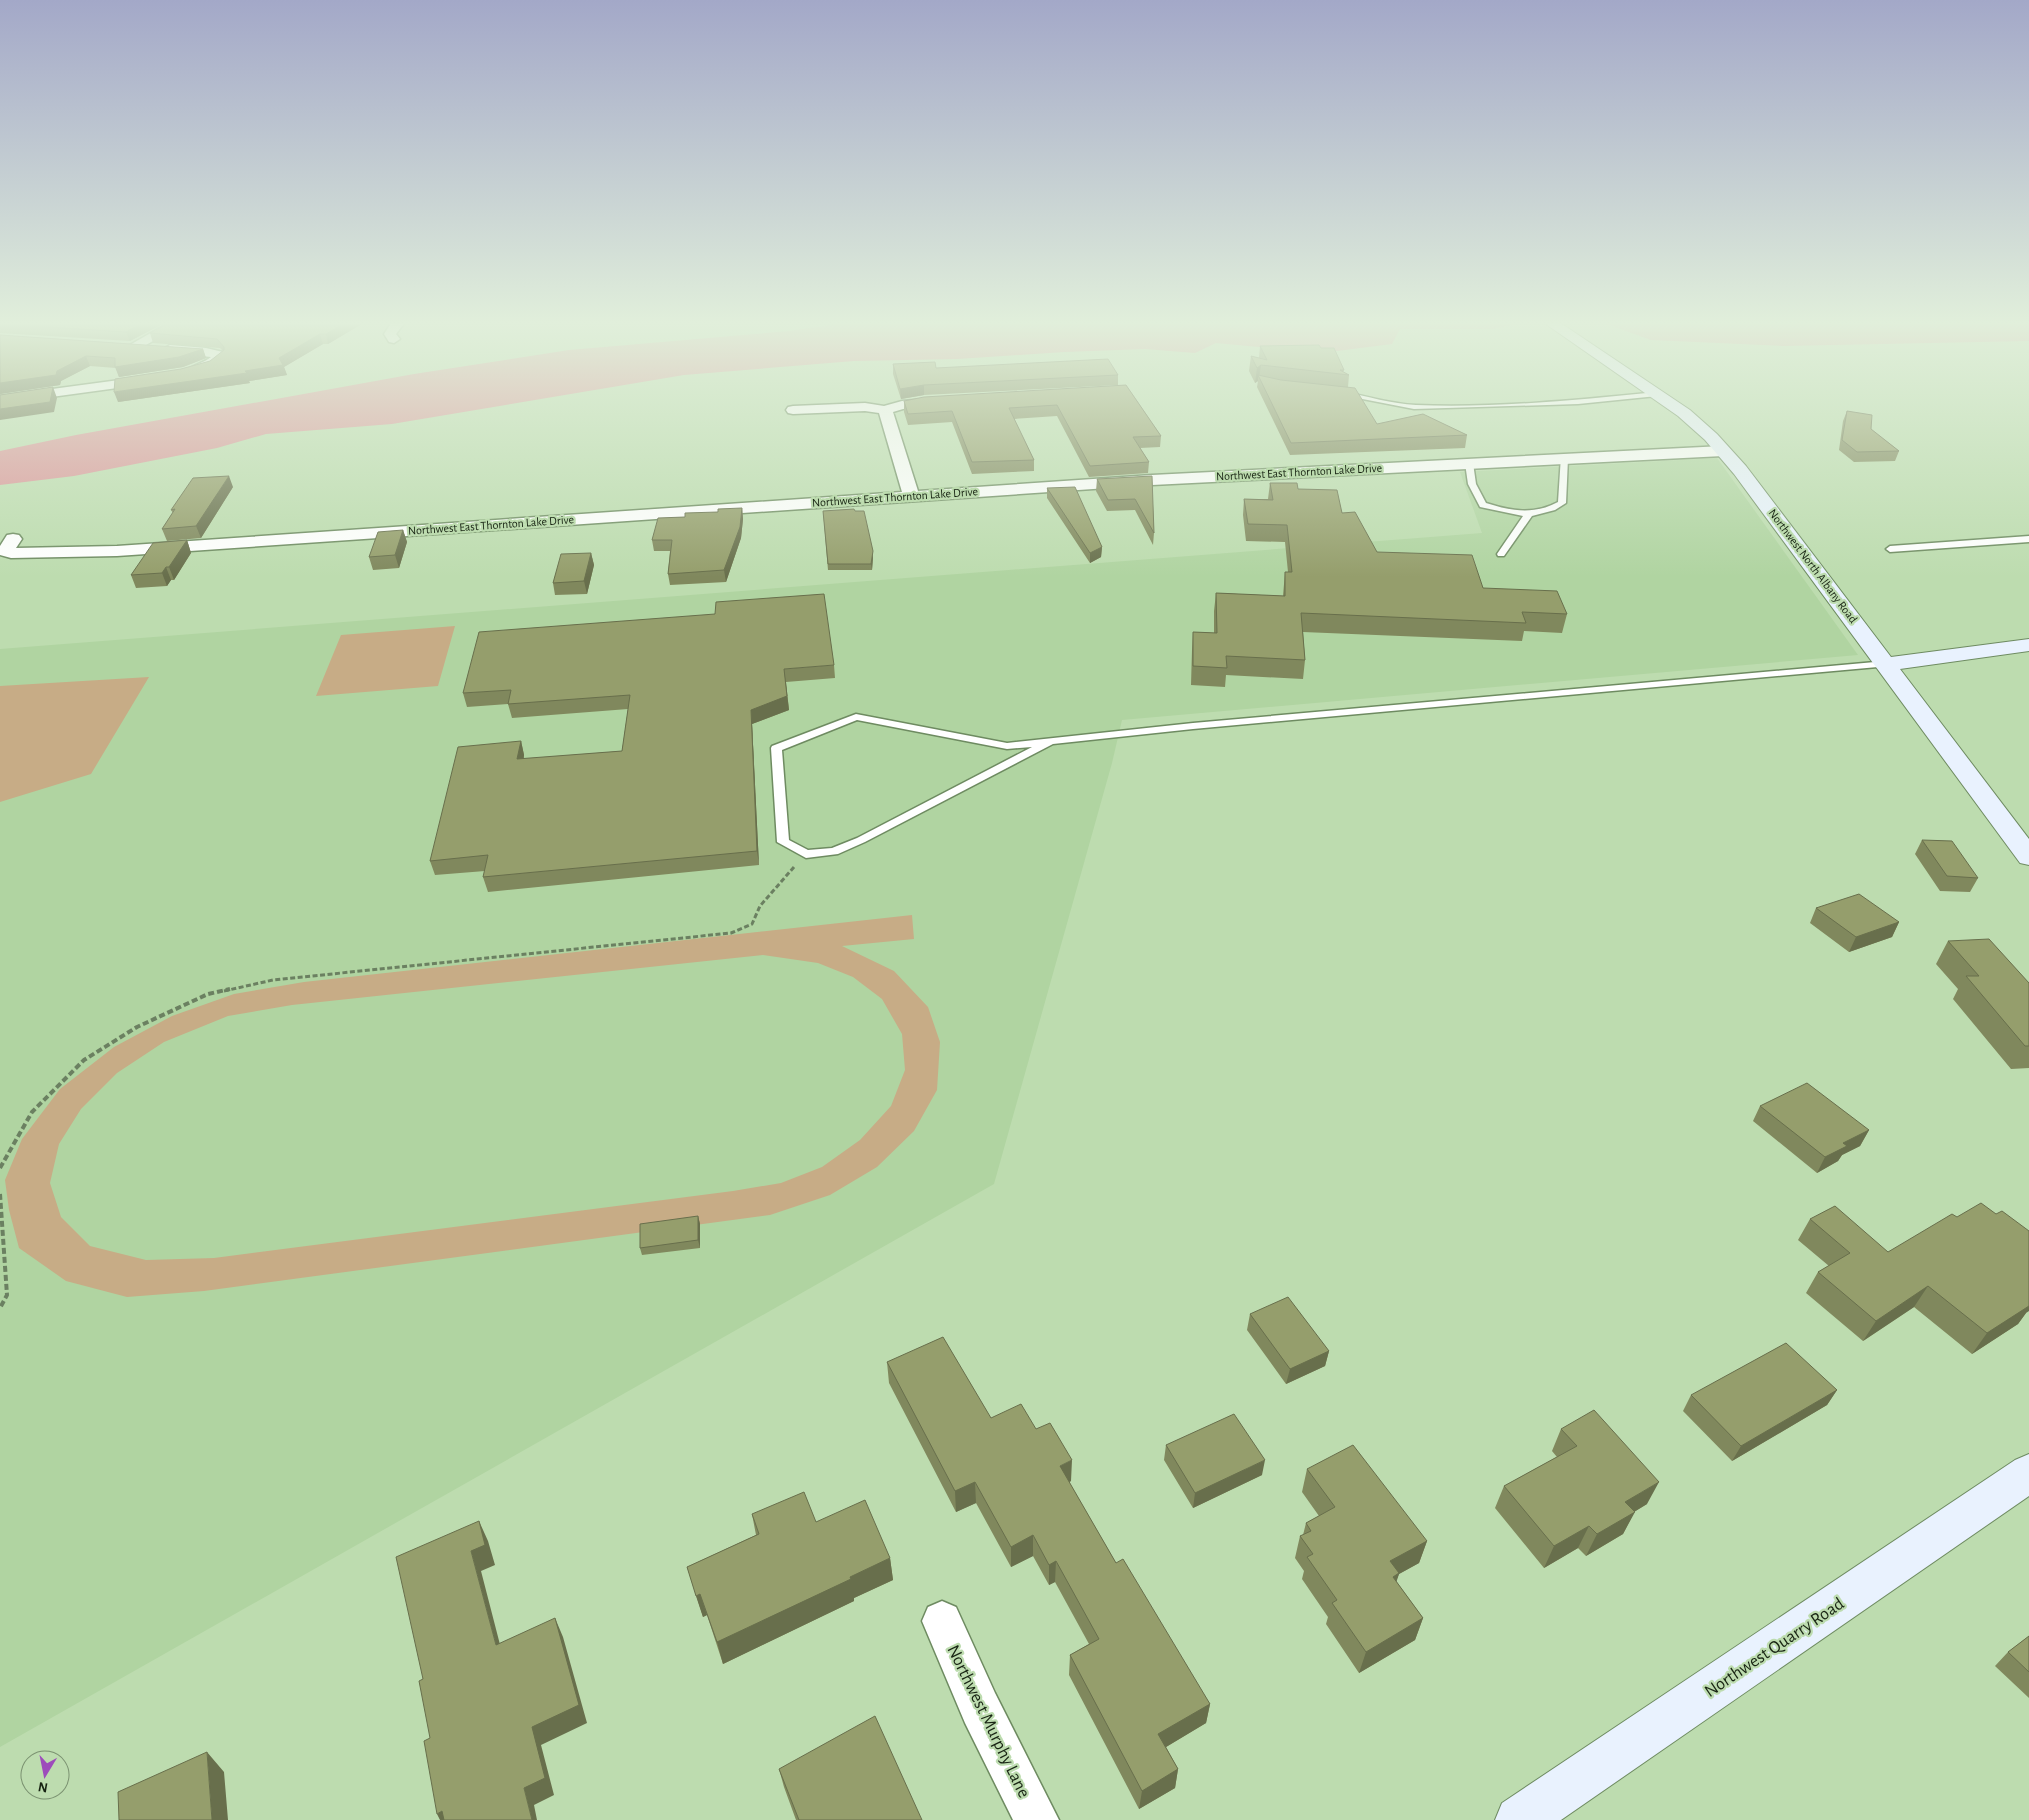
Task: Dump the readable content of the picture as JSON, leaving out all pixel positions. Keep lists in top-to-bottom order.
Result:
{
  "streets": {
    "main road": ["Northwest North Albany Road", "Northwest Quarry Road"],
    "street": ["Northwest East Thornton Lake Drive", "Northwest Murphy Lane"]
  },
  "crossings": [
    ["Northwest East Thornton Lake Drive", "Northwest North Albany Road"]
  ],
  "north": "bottom"
}
